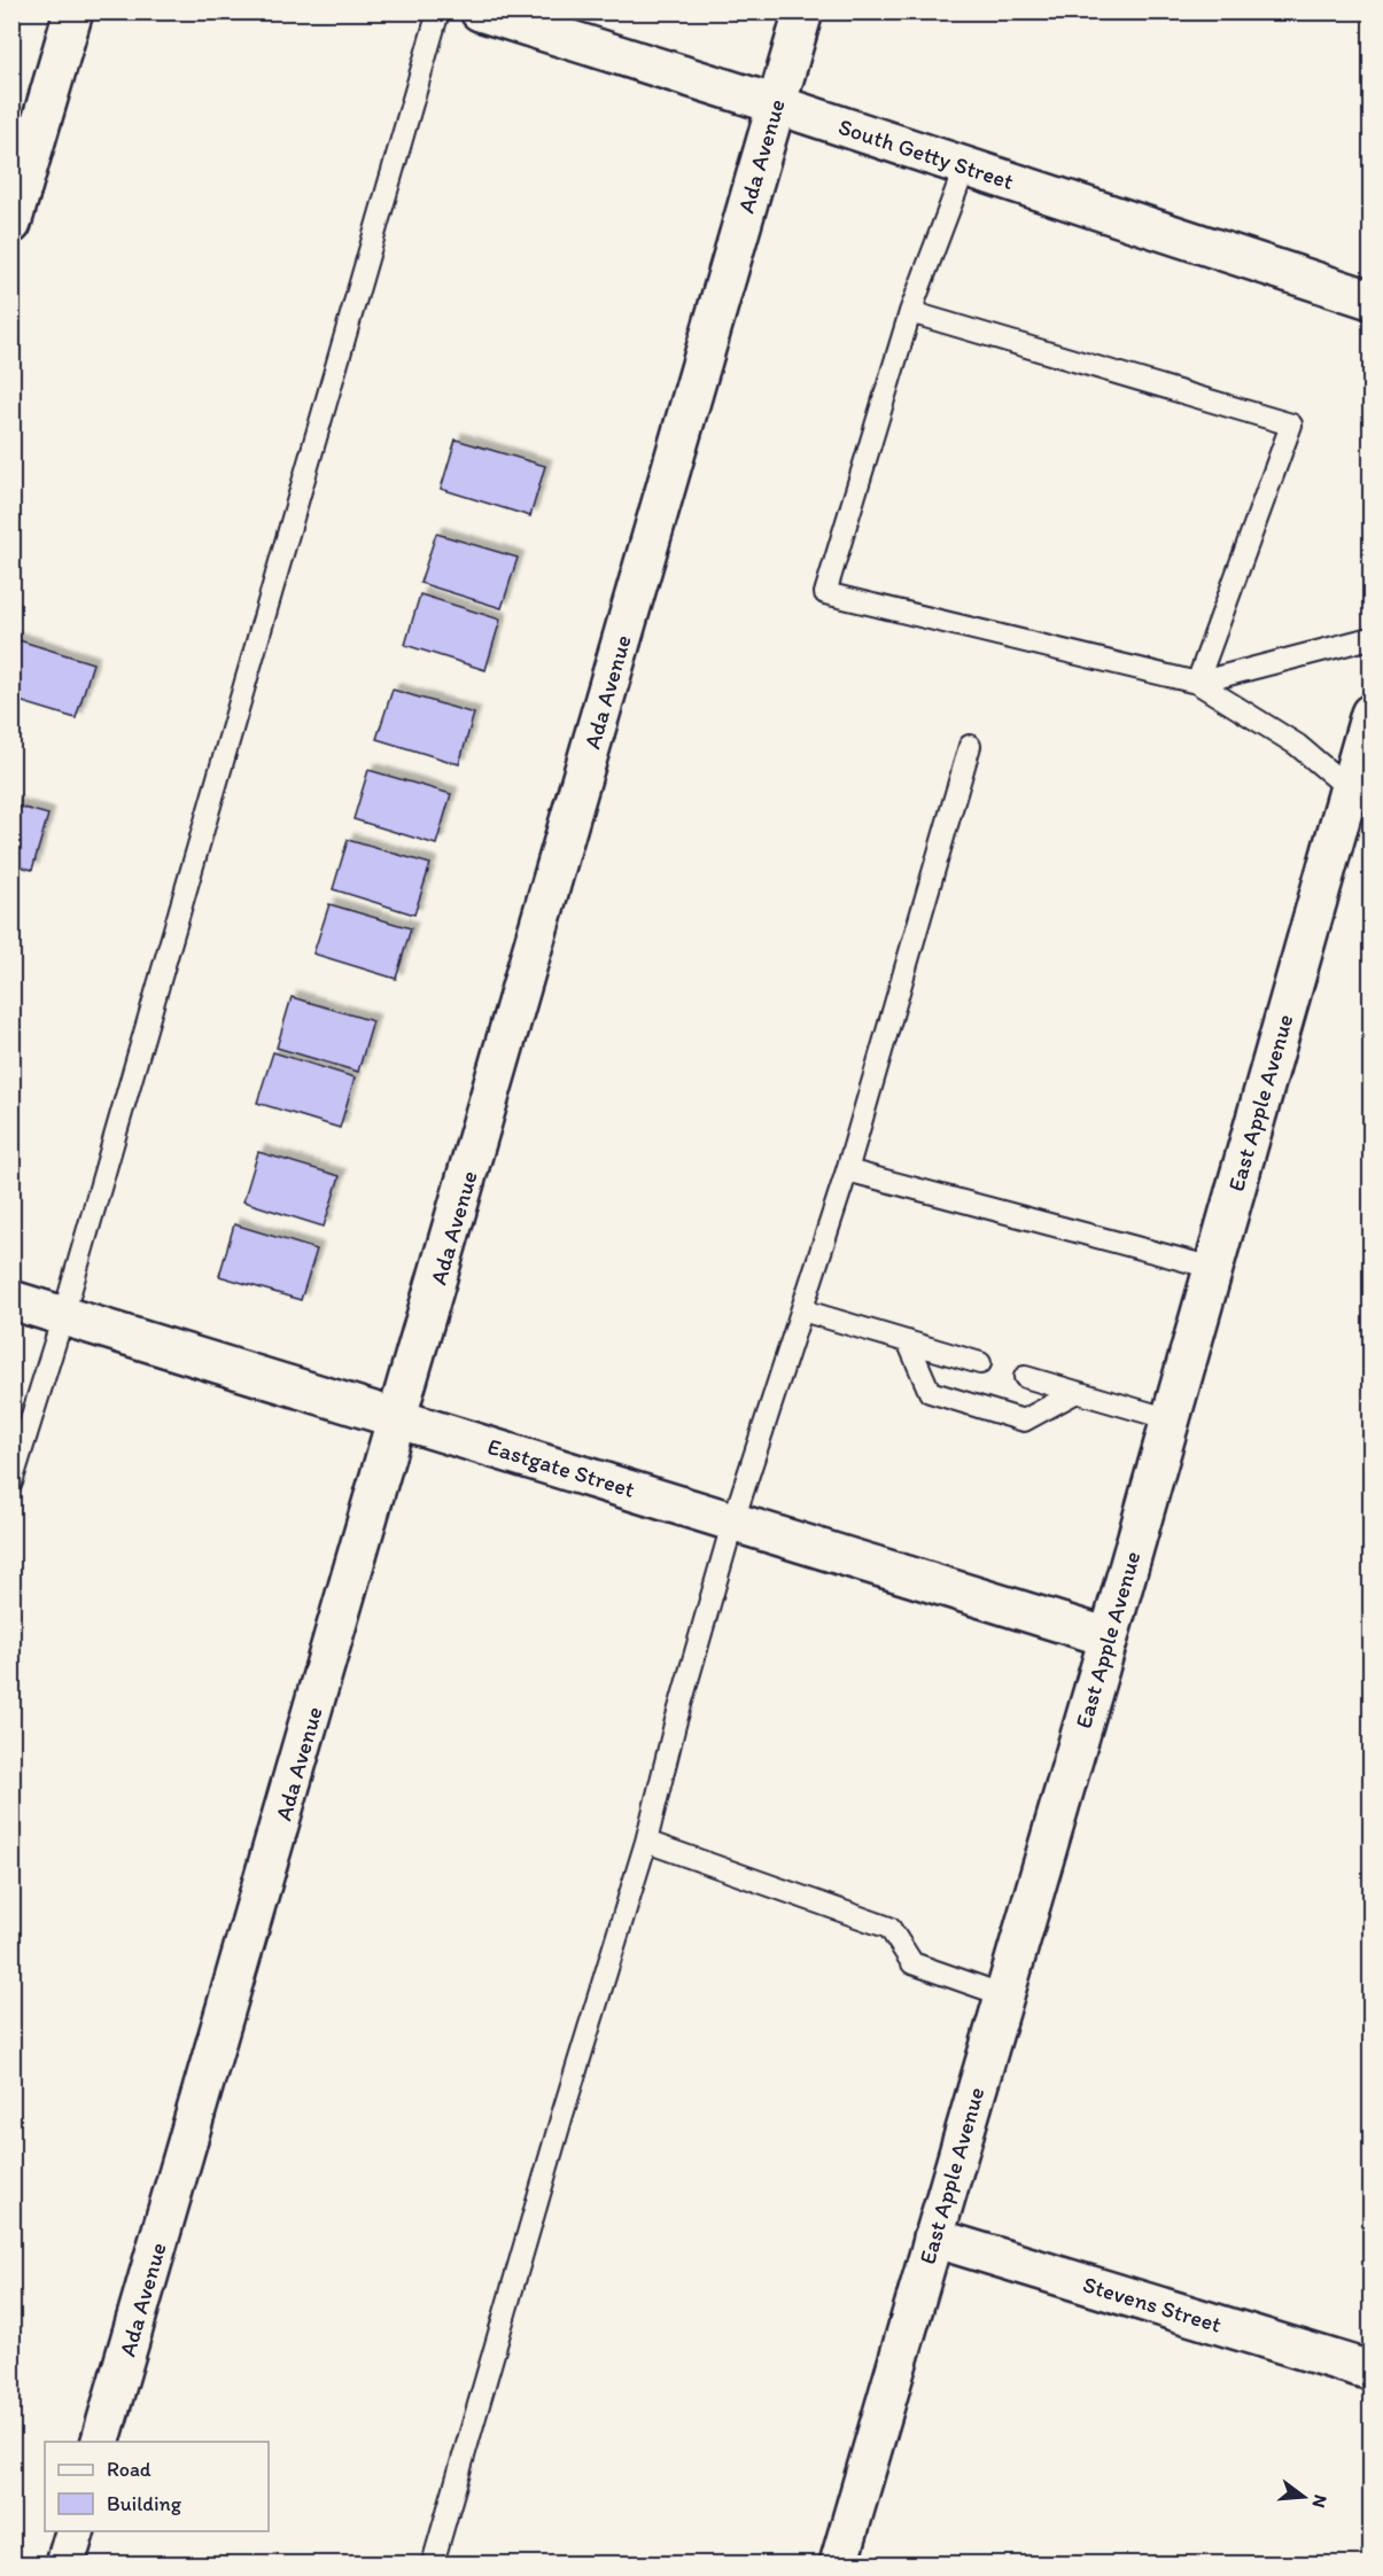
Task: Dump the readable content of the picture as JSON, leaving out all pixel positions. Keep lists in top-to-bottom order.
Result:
{
  "streets": {
    "street": [
      "South Getty Street",
      "Ada Avenue",
      "East Apple Avenue",
      "Eastgate Street",
      "Stevens Street"
    ]
  },
  "crossings": [
    ["South Getty Street", "Ada Avenue"],
    ["Ada Avenue", "Eastgate Street"],
    ["East Apple Avenue", "Eastgate Street"],
    ["East Apple Avenue", "Stevens Street"]
  ],
  "legend": ["Road", "Building"],
  "north": "right"
}
